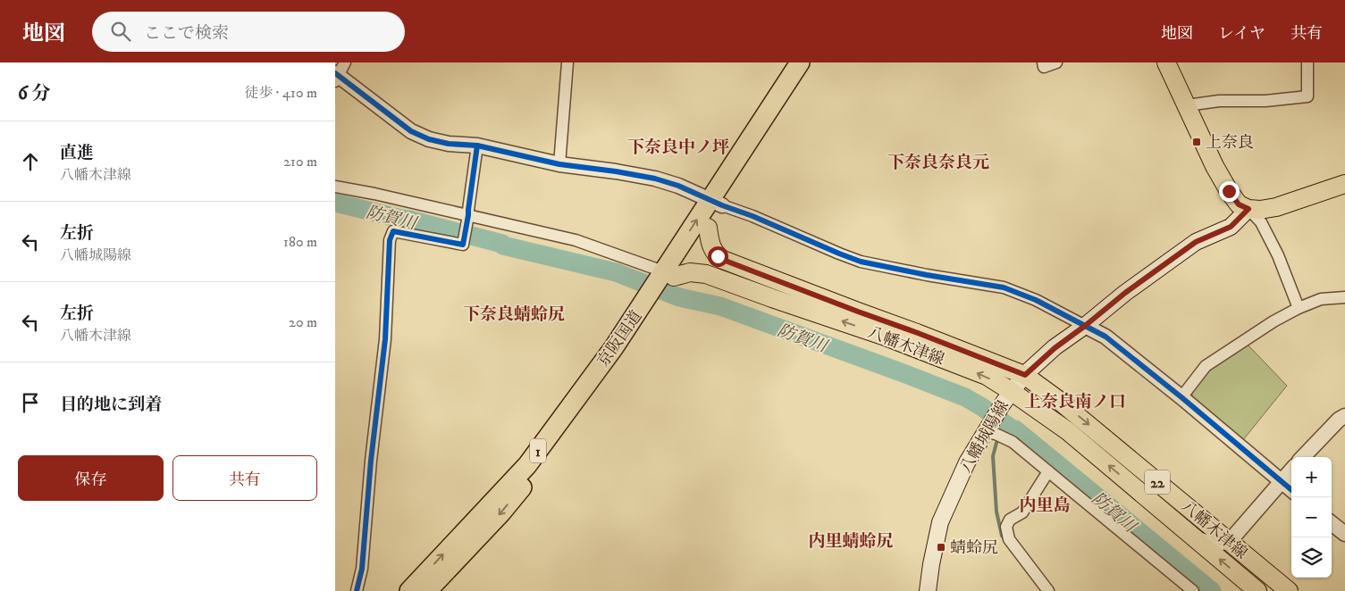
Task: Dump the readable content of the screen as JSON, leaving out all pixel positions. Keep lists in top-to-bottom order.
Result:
{
  "streets": {
    "highway": ["京阪国道", "1"],
    "main road": ["八幡木津線", "八幡城陽線", "22"]
  },
  "crossings": [
    ["京阪国道", "八幡木津線"],
    ["八幡木津線", "八幡城陽線"]
  ],
  "districts": [
    "下奈良中ノ坪",
    "下奈良奈良元",
    "下奈良蜻蛉尻",
    "上奈良南ノ口",
    "内里島",
    "内里蜻蛉尻"
  ],
  "water": ["防賀川"],
  "places": {
    "transit": ["上奈良", "蜻蛉尻"]
  },
  "page": {
    "header": "地図",
    "search": "ここで検索",
    "nav": ["地図", "レイヤ", "共有"],
    "heading": ["6 分", "徒歩 · 410 m"],
    "list": [
      ["直進", "八幡木津線", "210 m"],
      ["左折", "八幡城陽線", "180 m"],
      ["左折", "八幡木津線", "20 m"],
      "目的地に到着"
    ],
    "buttons": ["保存", "共有"],
    "map_buttons": ["+", "−"]
  }
}
